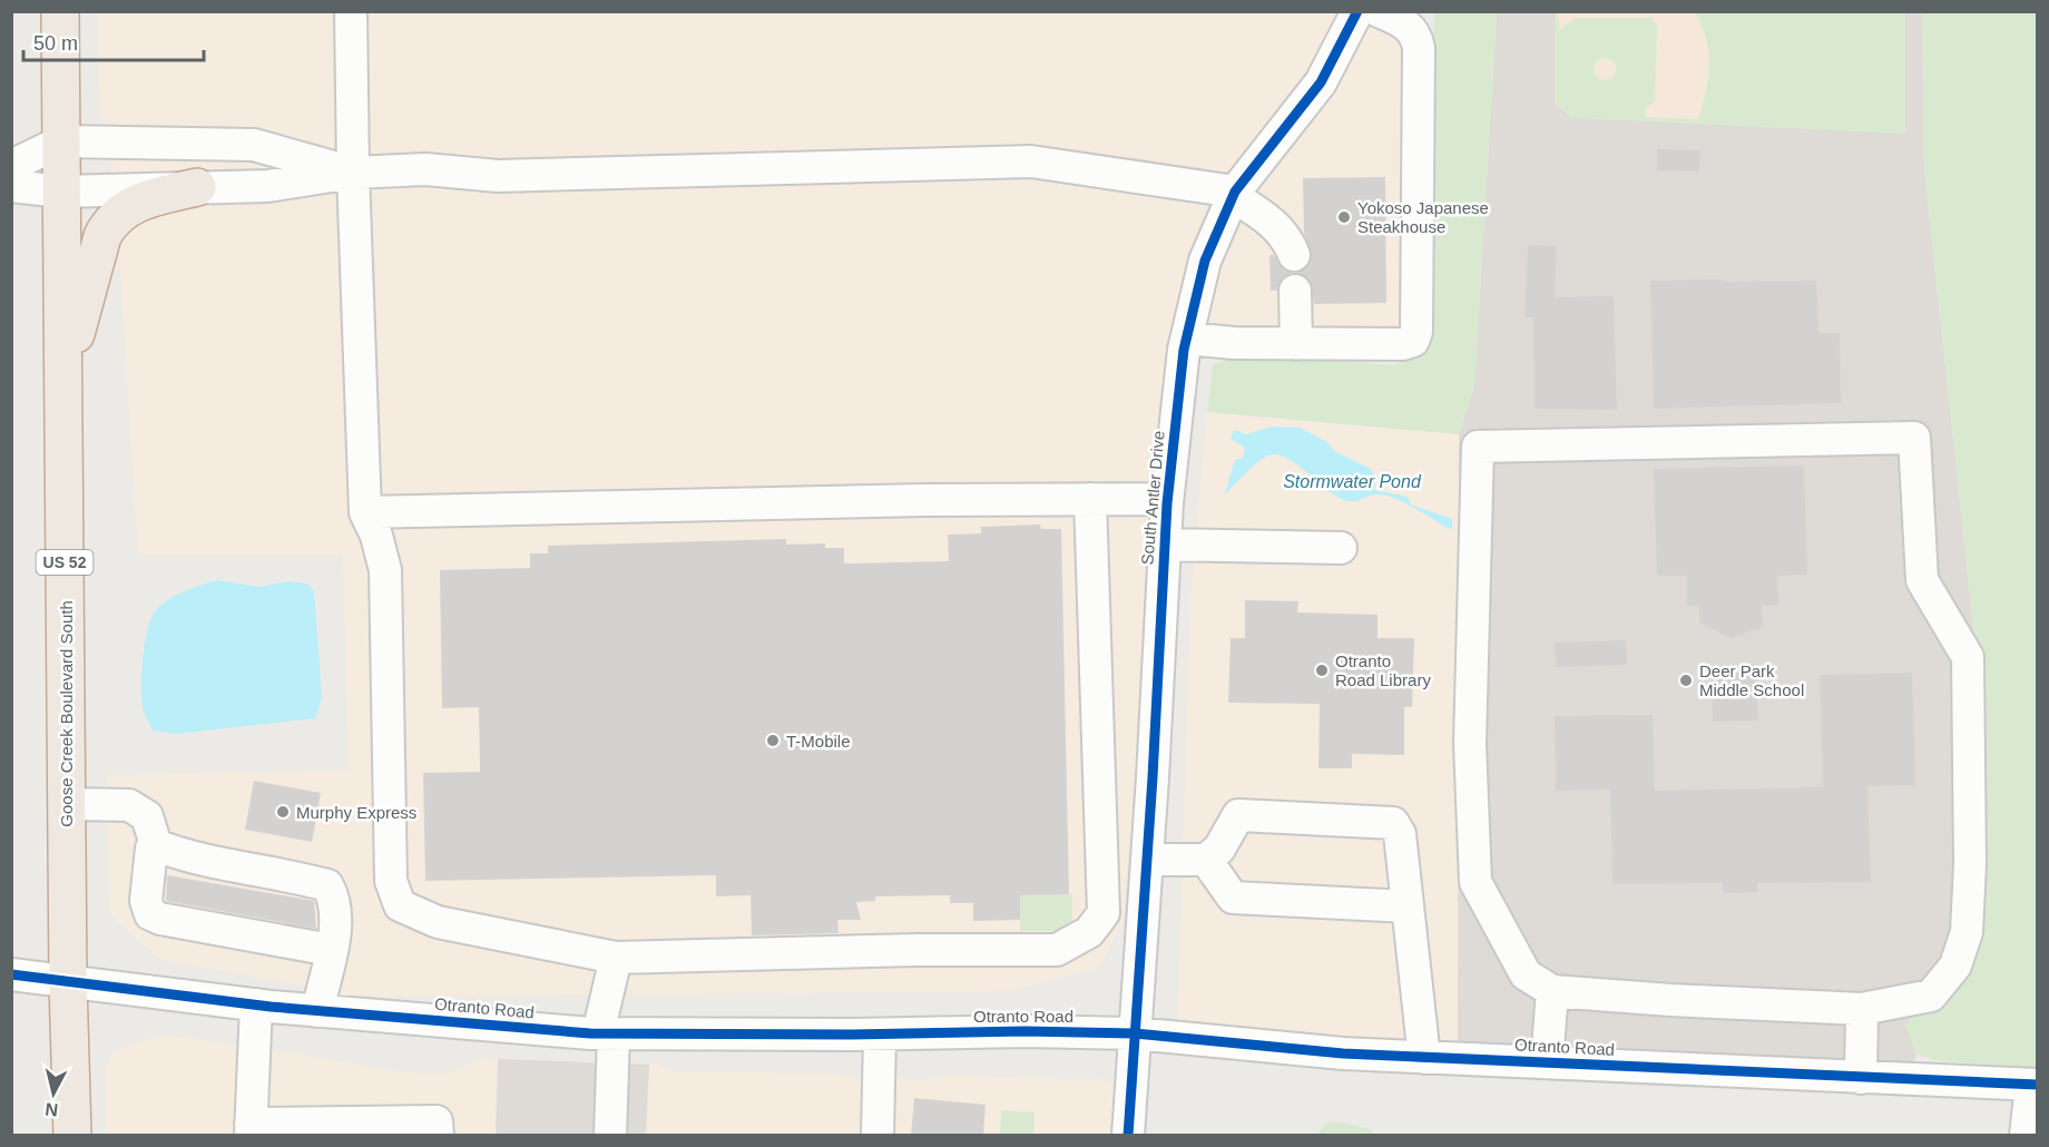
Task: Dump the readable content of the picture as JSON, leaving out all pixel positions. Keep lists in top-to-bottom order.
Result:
{
  "streets": {
    "highway": ["US 52", "Goose Creek Boulevard South"],
    "street": ["South Antler Drive", "Otranto Road"]
  },
  "crossings": [
    ["South Antler Drive", "Otranto Road"],
    ["Goose Creek Boulevard South", "Otranto Road"]
  ],
  "water": ["Stormwater Pond"],
  "places": [
    "Yokoso Japanese Steakhouse",
    "Otranto Road Library",
    "Deer Park Middle School",
    "T-Mobile",
    "Murphy Express"
  ],
  "scale_bar": "50 m",
  "north": "bottom"
}
